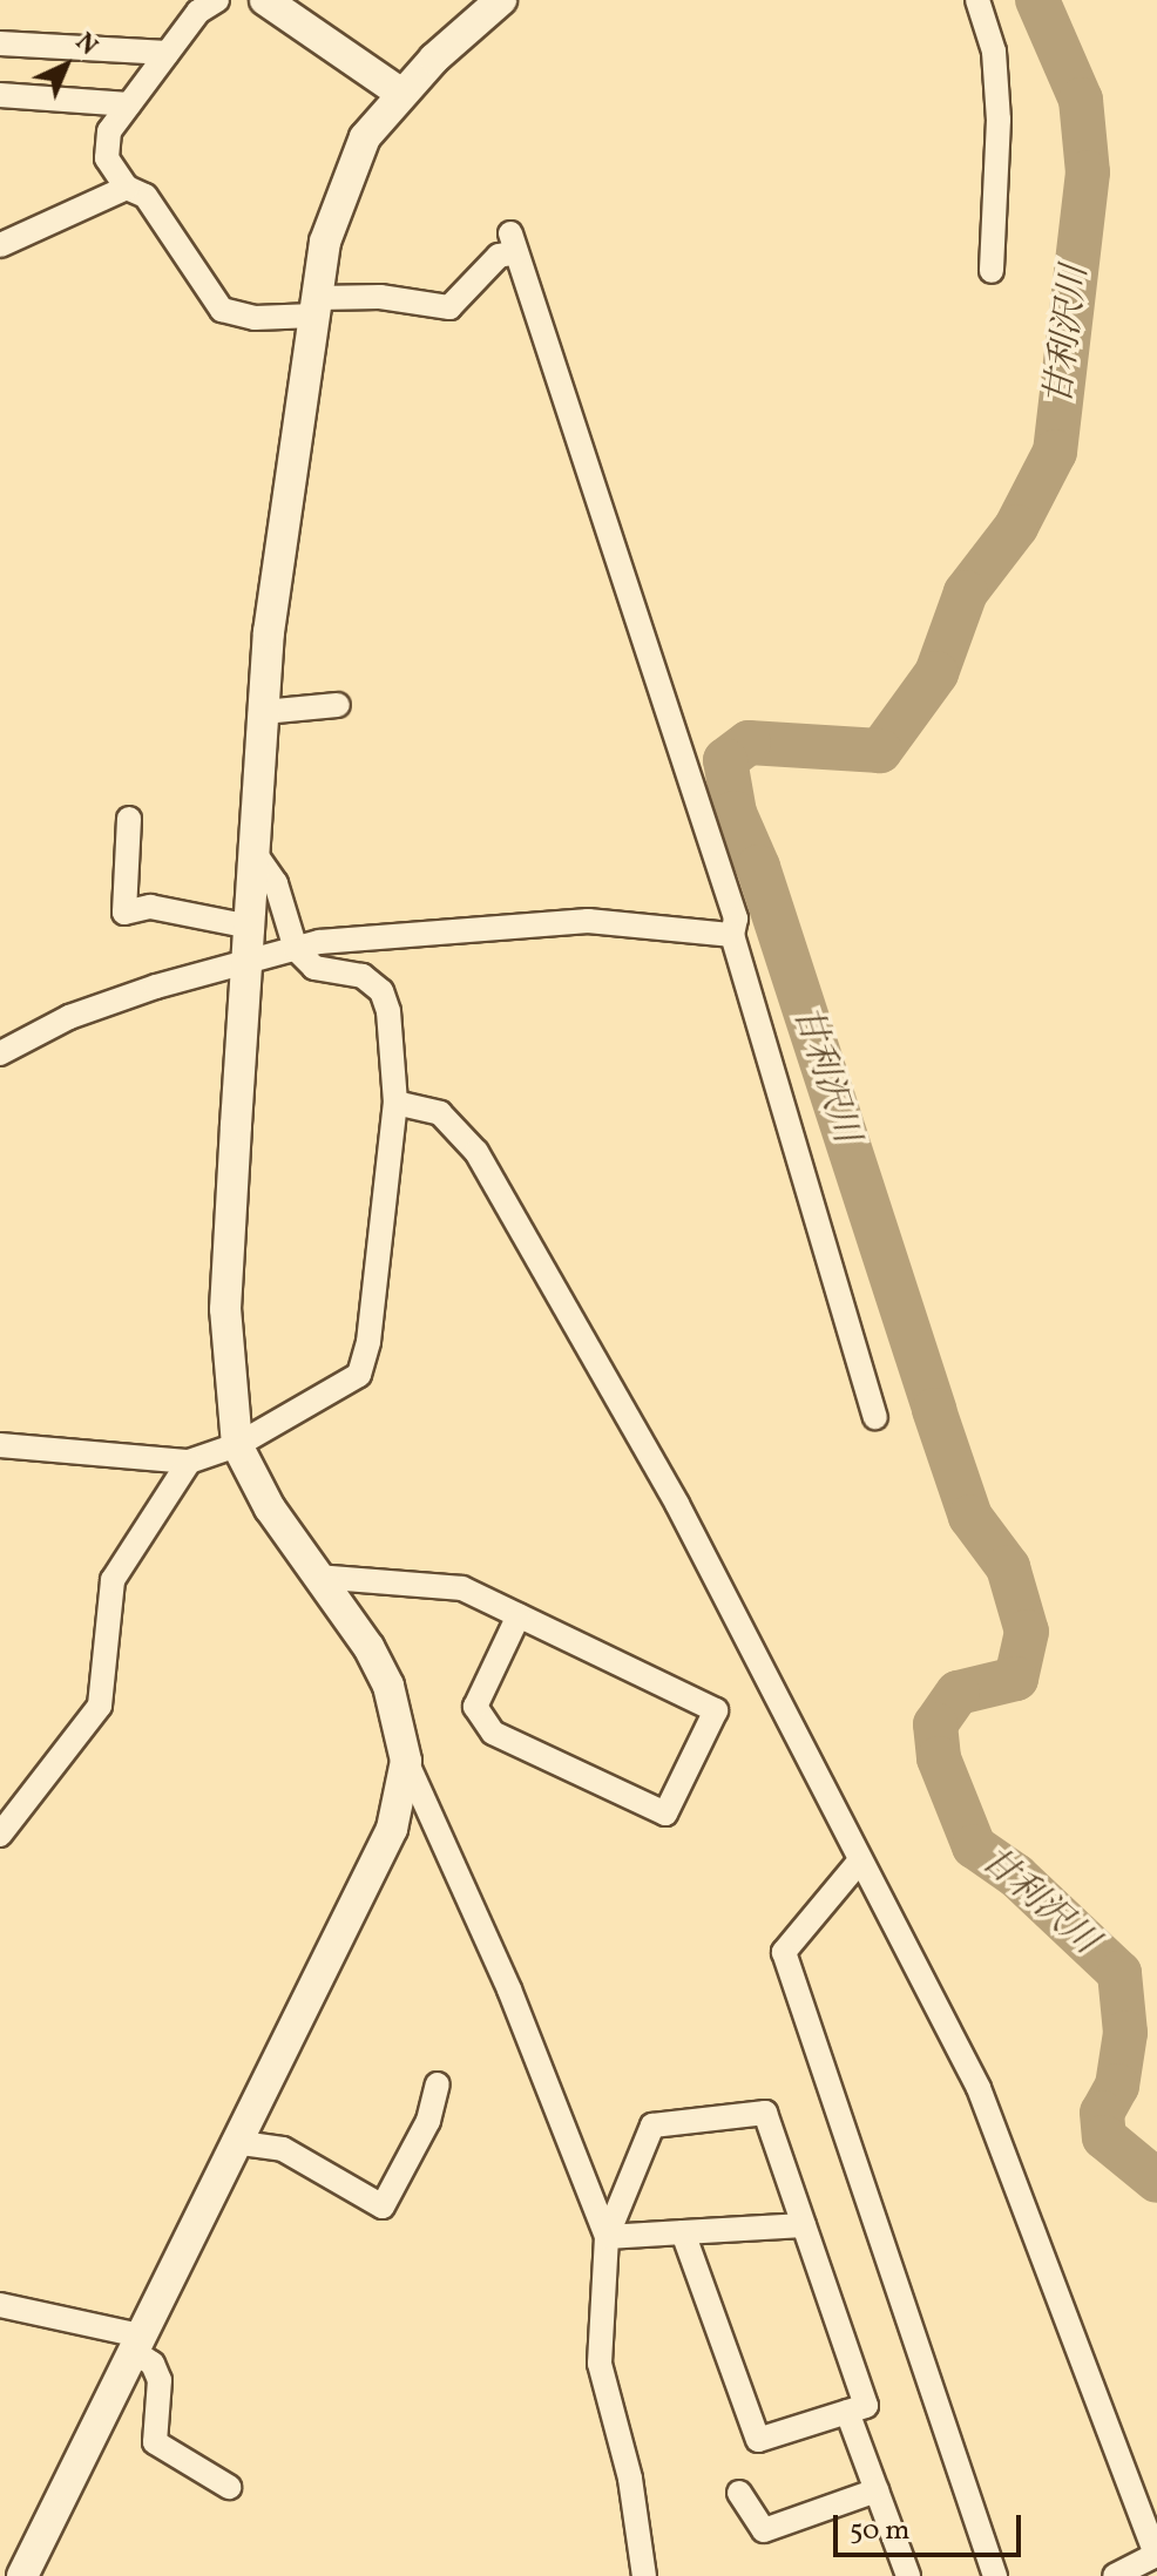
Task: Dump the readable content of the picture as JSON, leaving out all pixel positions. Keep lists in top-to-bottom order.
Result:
{
  "water": ["甘利沢川"],
  "scale_bar": "50 m",
  "north": "top right"
}
